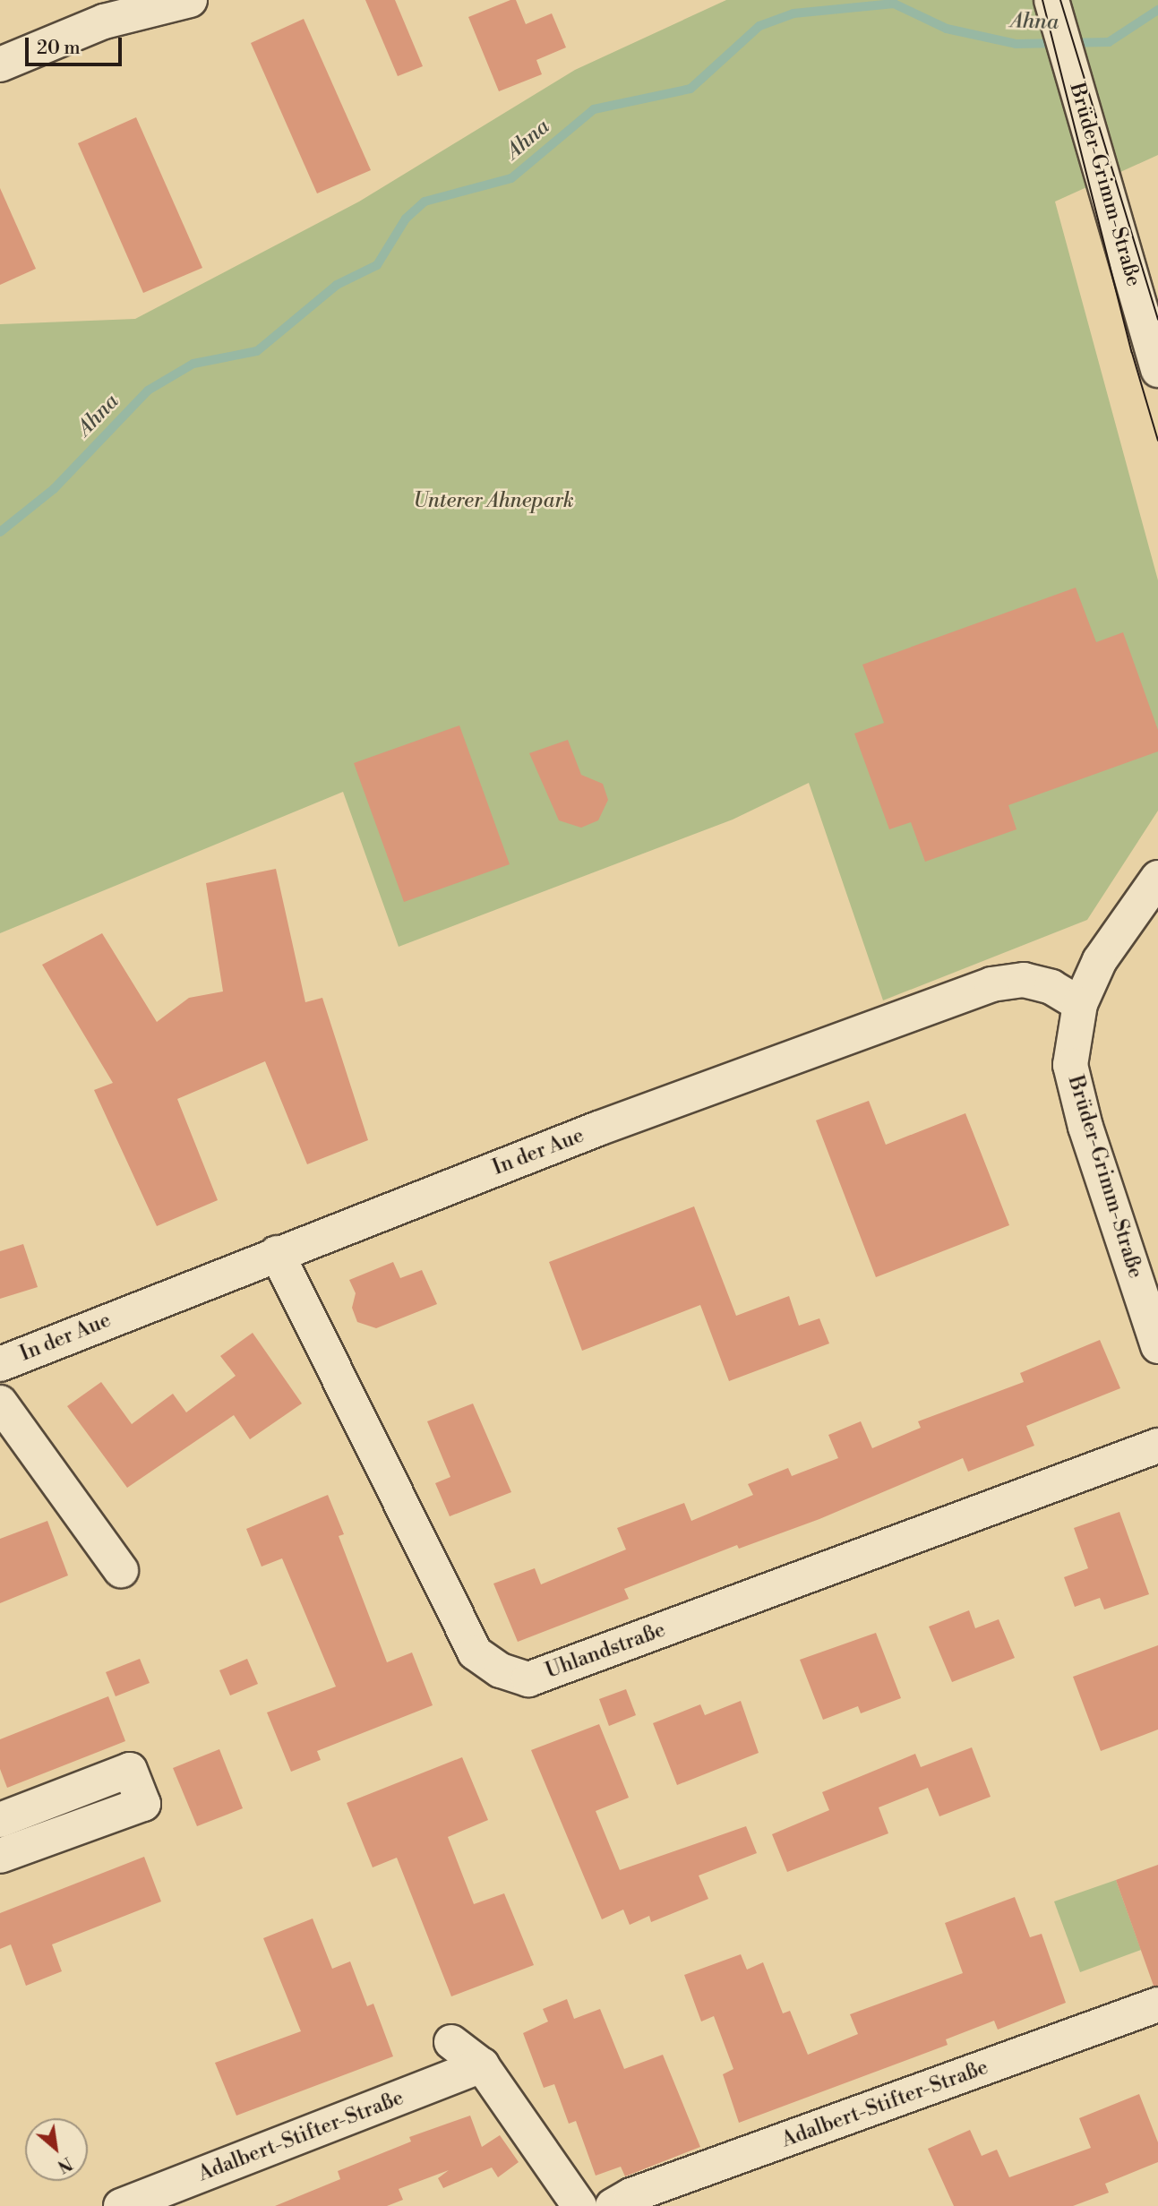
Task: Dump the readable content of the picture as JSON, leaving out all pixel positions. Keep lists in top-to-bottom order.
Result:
{
  "streets": {
    "street": [
      "Brüder-Grimm-Straße",
      "In der Aue",
      "Uhlandstraße",
      "Adalbert-Stifter-Straße"
    ]
  },
  "crossings": [
    ["Brüder-Grimm-Straße", "In der Aue"],
    ["In der Aue", "Uhlandstraße"]
  ],
  "water": ["Ahna"],
  "parks": ["Unterer Ahnepark"],
  "scale_bar": "20 m",
  "north": "bottom right"
}
